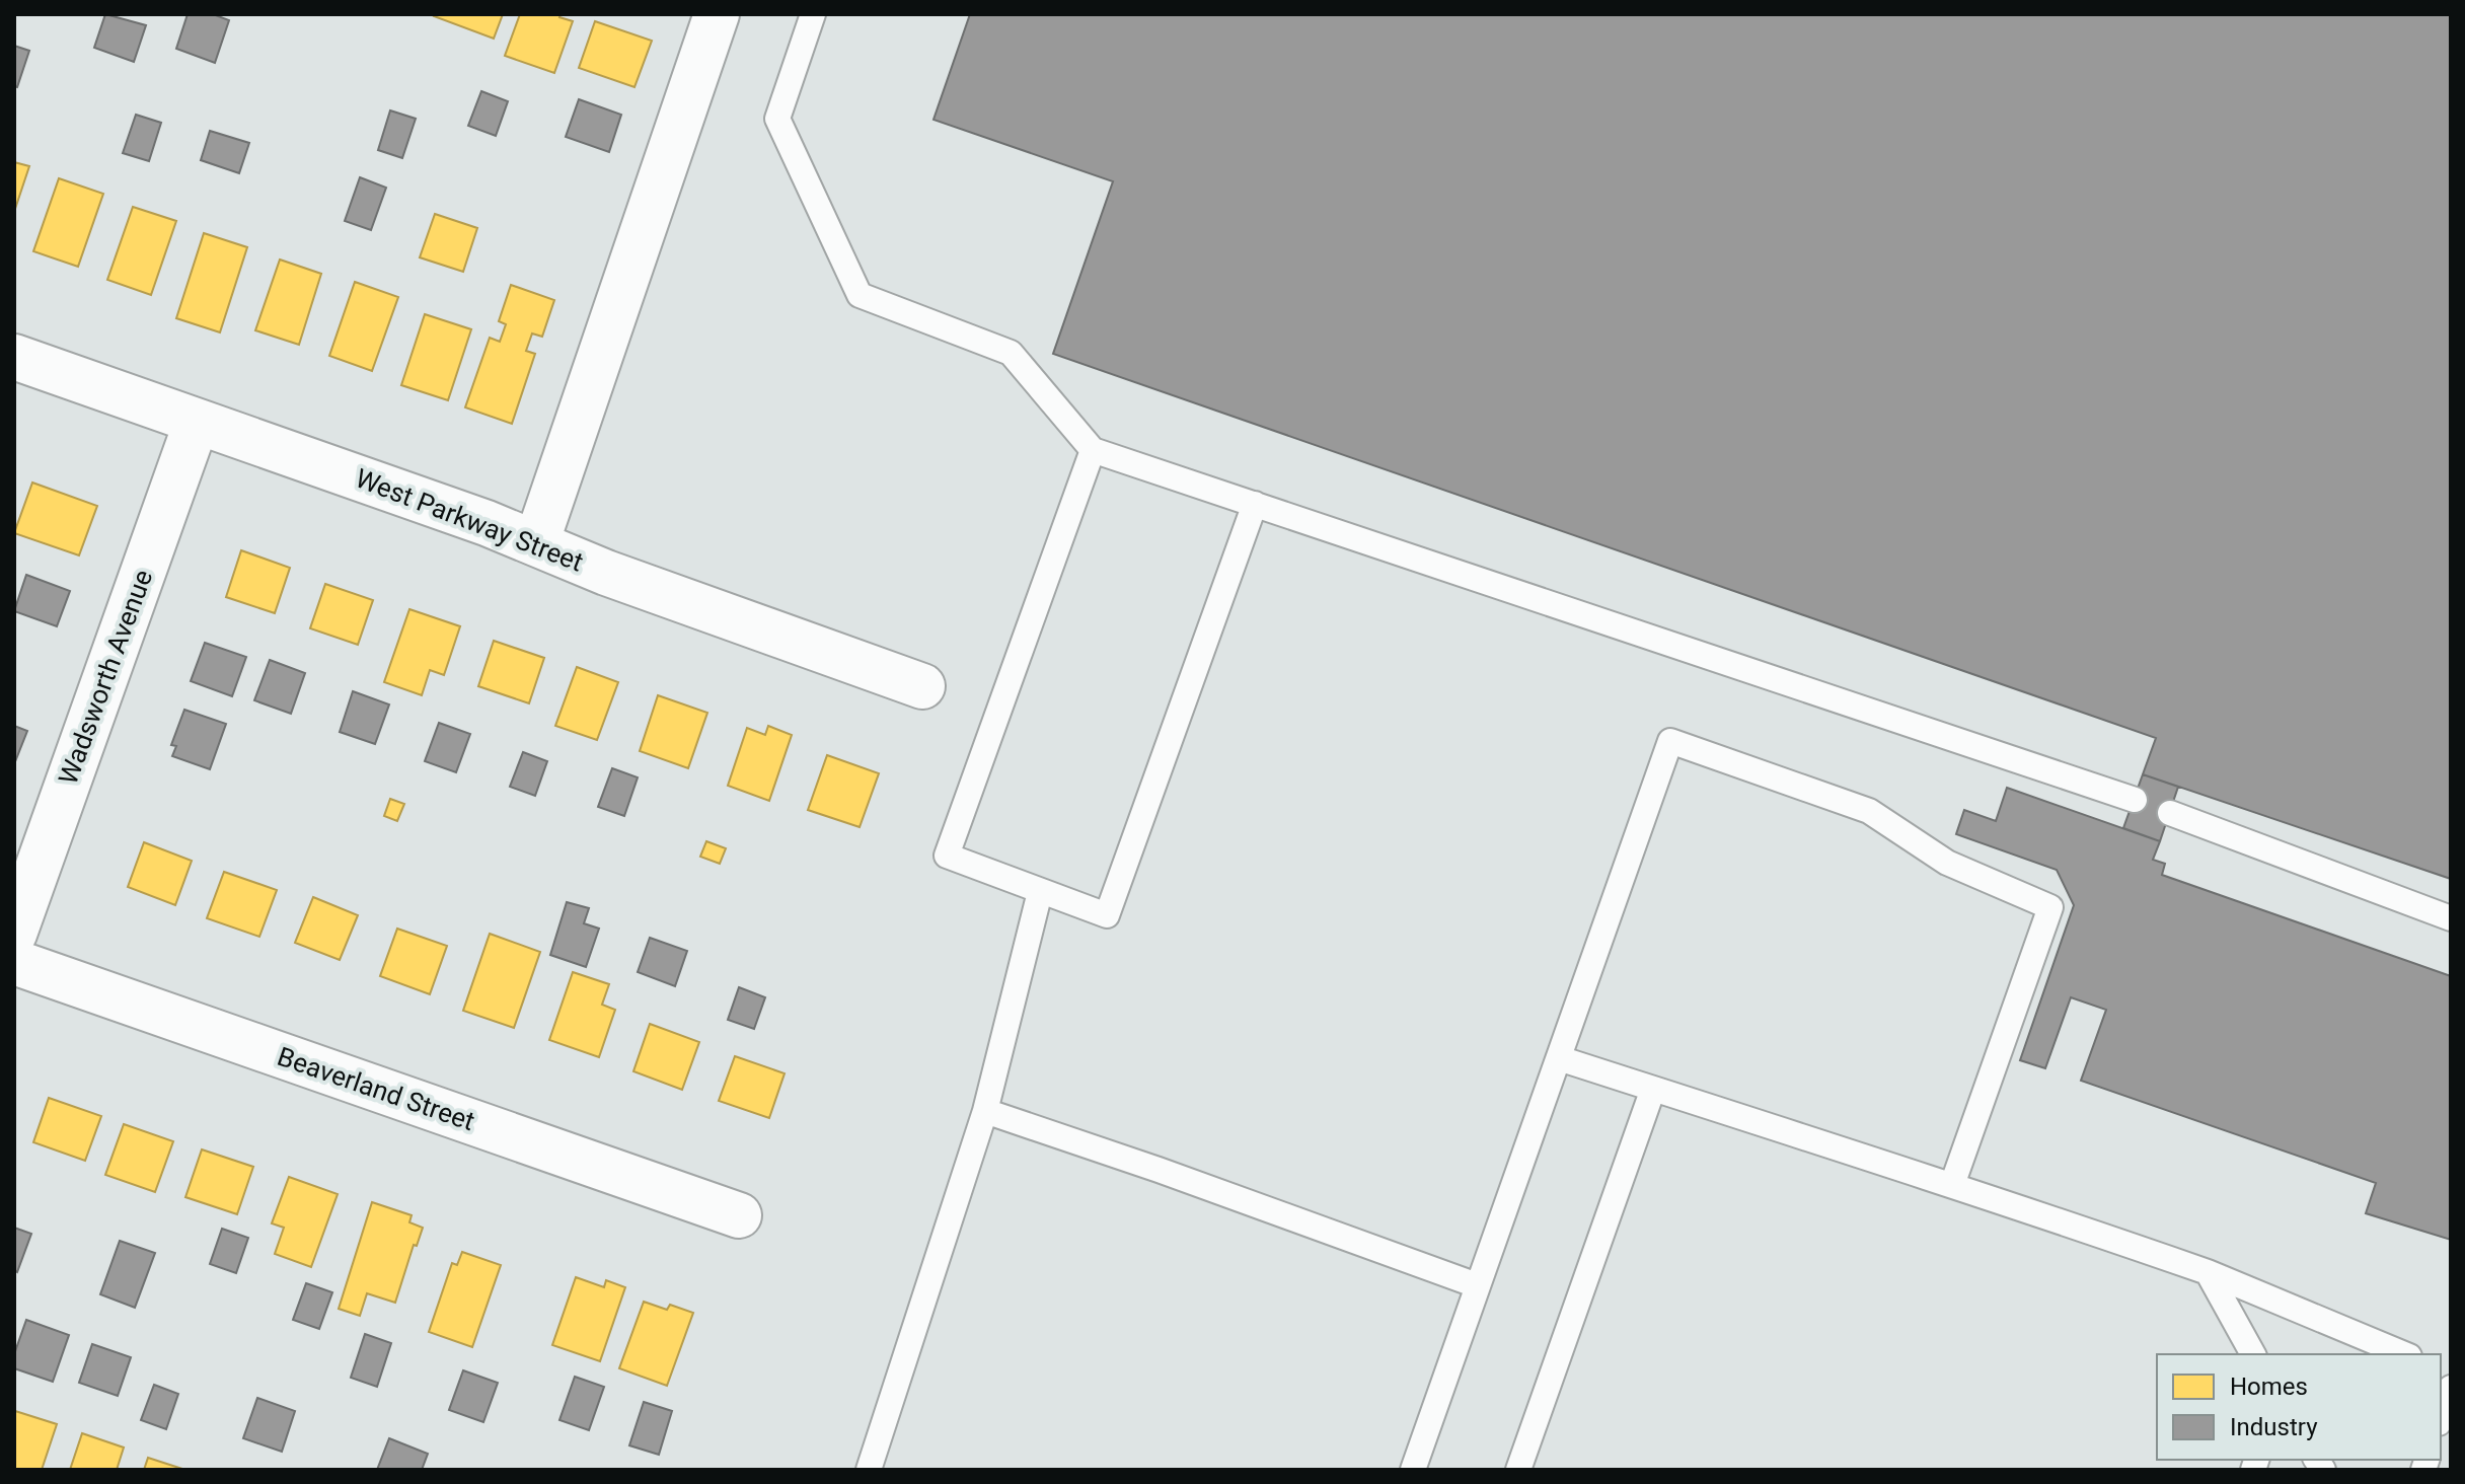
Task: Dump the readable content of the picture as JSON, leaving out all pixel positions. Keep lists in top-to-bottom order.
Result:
{
  "streets": {
    "street": ["West Parkway Street", "Wadsworth Avenue", "Beaverland Street"]
  },
  "crossings": [
    ["West Parkway Street", "Wadsworth Avenue"]
  ],
  "legend": ["Homes", "Industry"]
}
